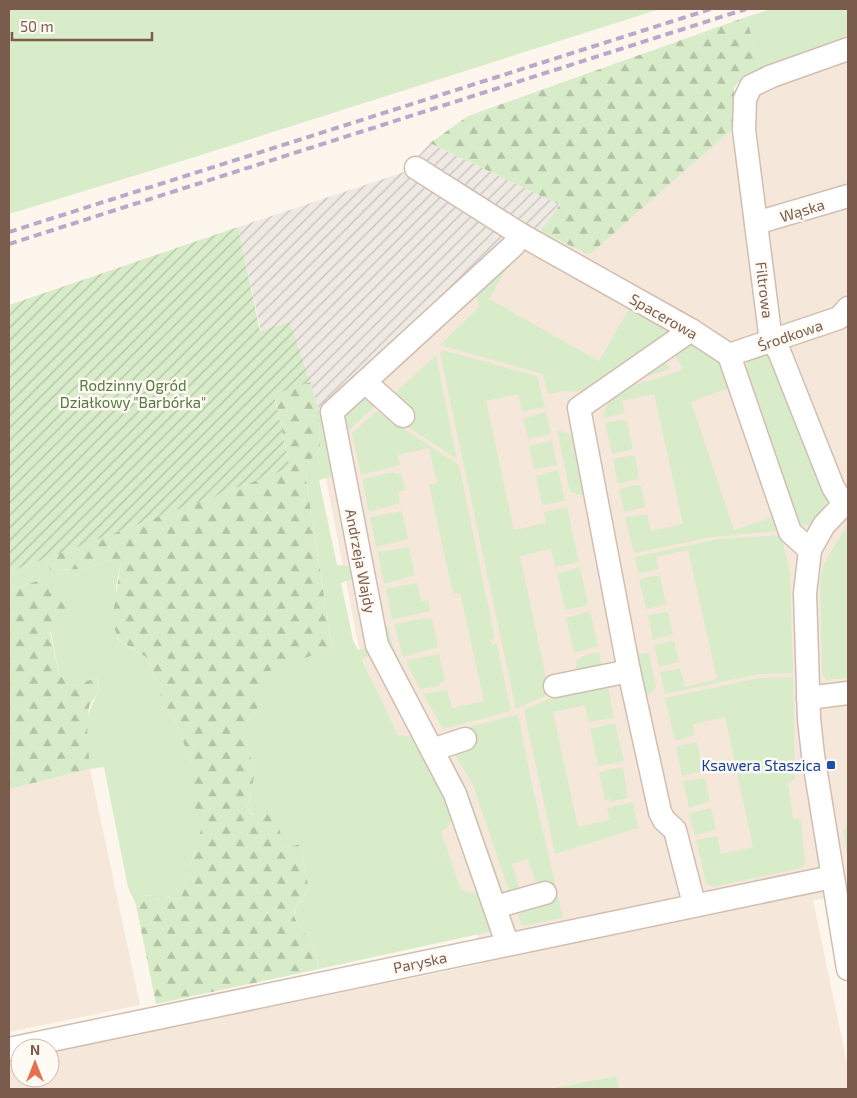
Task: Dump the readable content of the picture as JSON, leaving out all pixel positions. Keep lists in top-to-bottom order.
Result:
{
  "streets": {
    "street": [
      "Wąska",
      "Filtrowa",
      "Spacerowa",
      "Środkowa",
      "Andrzeja Wajdy",
      "Paryska"
    ]
  },
  "crossings": [
    ["Wąska", "Filtrowa"],
    ["Filtrowa", "Środkowa"],
    ["Spacerowa", "Środkowa"],
    ["Spacerowa", "Andrzeja Wajdy"],
    ["Andrzeja Wajdy", "Paryska"]
  ],
  "parks": ["Rodzinny Ogród Działkowy \"Barbórka\""],
  "places": {
    "transit": ["Ksawera Staszica"]
  },
  "scale_bar": "50 m",
  "north": "top"
}
